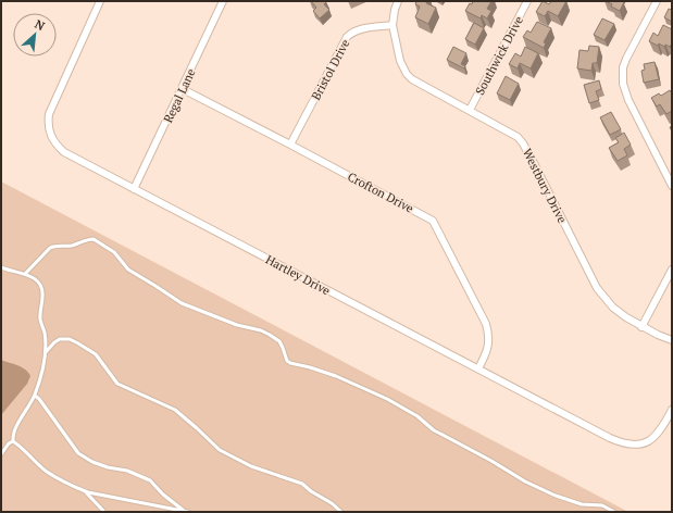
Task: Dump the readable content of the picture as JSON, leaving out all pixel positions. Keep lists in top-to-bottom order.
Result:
{
  "streets": {
    "street": [
      "Southwick Drive",
      "Bristol Drive",
      "Regal Lane",
      "Westbury Drive",
      "Crofton Drive",
      "Hartley Drive"
    ]
  },
  "crossings": [
    ["Southwick Drive", "Westbury Drive"],
    ["Bristol Drive", "Westbury Drive"],
    ["Bristol Drive", "Crofton Drive"],
    ["Regal Lane", "Crofton Drive"],
    ["Regal Lane", "Hartley Drive"],
    ["Crofton Drive", "Hartley Drive"]
  ],
  "north": "top right"
}
